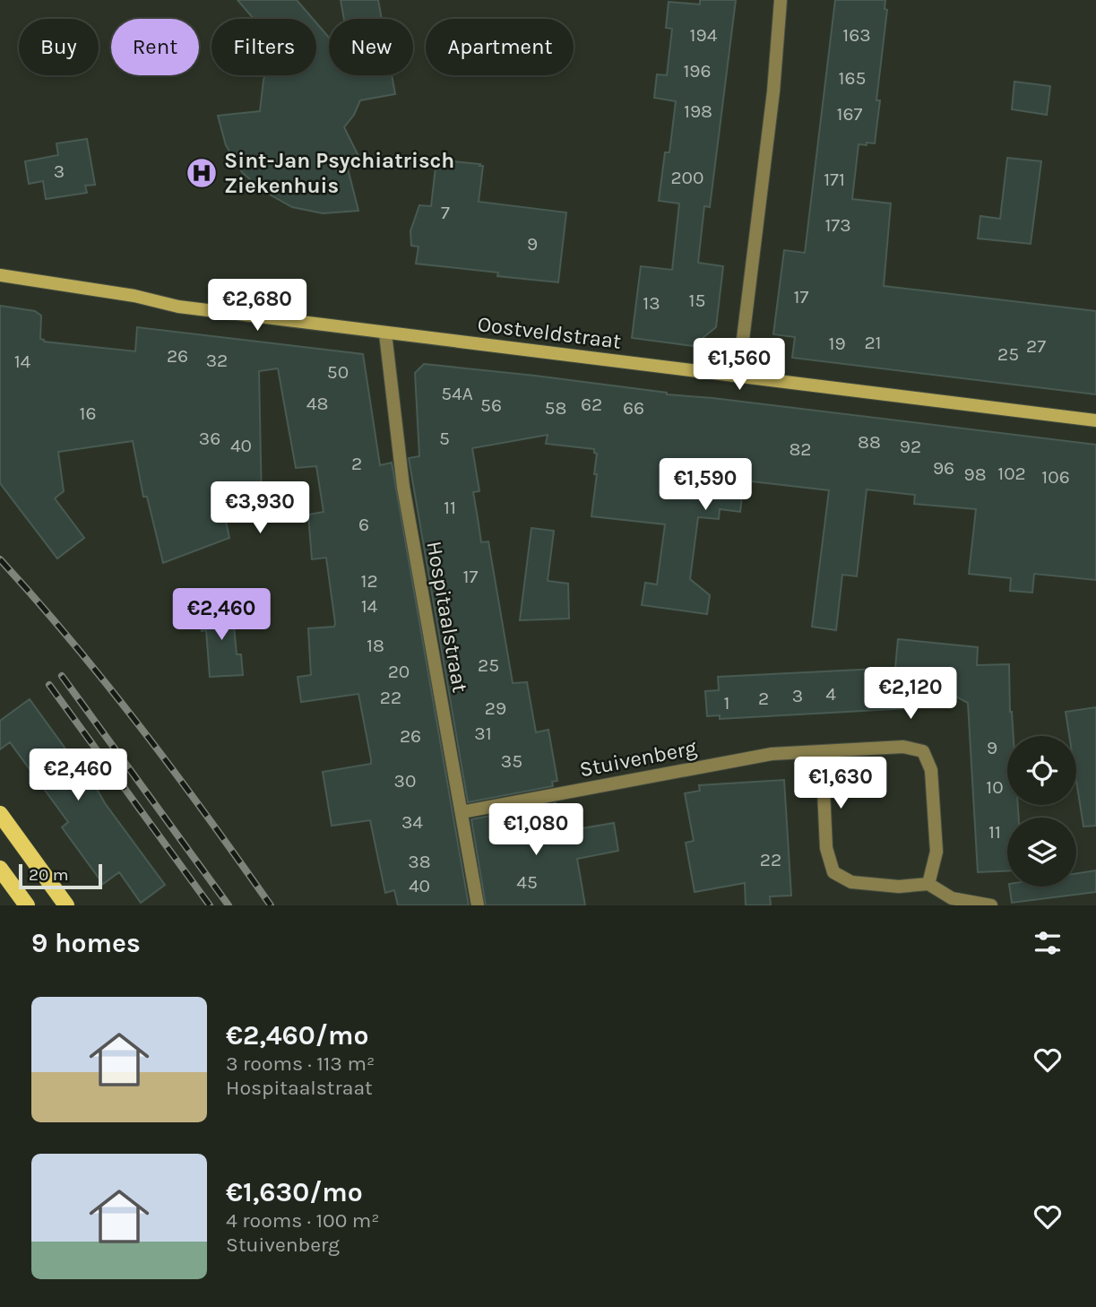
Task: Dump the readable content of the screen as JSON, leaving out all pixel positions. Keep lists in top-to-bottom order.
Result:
{
  "streets": {
    "street": ["Oostveldstraat", "Hospitaalstraat", "Stuivenberg"]
  },
  "crossings": [
    ["Oostveldstraat", "Hospitaalstraat"],
    ["Hospitaalstraat", "Stuivenberg"]
  ],
  "places": {
    "hospital": ["Sint-Jan Psychiatrisch Ziekenhuis"]
  },
  "house_numbers": [
    "194",
    "163",
    "196",
    "165",
    "198",
    "167",
    "3",
    "200",
    "171",
    "7",
    "173",
    "9",
    "17",
    "15",
    "13",
    "21",
    "19",
    "27",
    "25",
    "26",
    "32",
    "14",
    "50",
    "54A",
    "48",
    "62",
    "56",
    "58",
    "66",
    "16",
    "36",
    "5",
    "88",
    "40",
    "92",
    "82",
    "2",
    "96",
    "102",
    "98",
    "106",
    "11",
    "6",
    "17",
    "12",
    "14",
    "18",
    "25",
    "20",
    "4",
    "3",
    "22",
    "2",
    "1",
    "29",
    "31",
    "26",
    "9",
    "35",
    "30",
    "10",
    "34",
    "11",
    "22",
    "38",
    "45",
    "40"
  ],
  "scale_bar": "20 m",
  "page": {
    "chip": [
      "Buy",
      "Rent",
      "Filters",
      "New",
      "Apartment"
    ],
    "price": [
      "€2,680",
      "€1,560",
      "€1,590",
      "€3,930",
      "€2,460",
      "€2,120",
      "€2,460",
      "€1,630",
      "€1,080"
    ],
    "scale": "20 m",
    "heading": "9 homes",
    "list": [
      {
        "name": "€2,460/mo",
        "note": "3 rooms · 113 m² · Hospitaalstraat"
      },
      {
        "name": "€1,630/mo",
        "note": "4 rooms · 100 m² · Stuivenberg"
      }
    ]
  }
}
